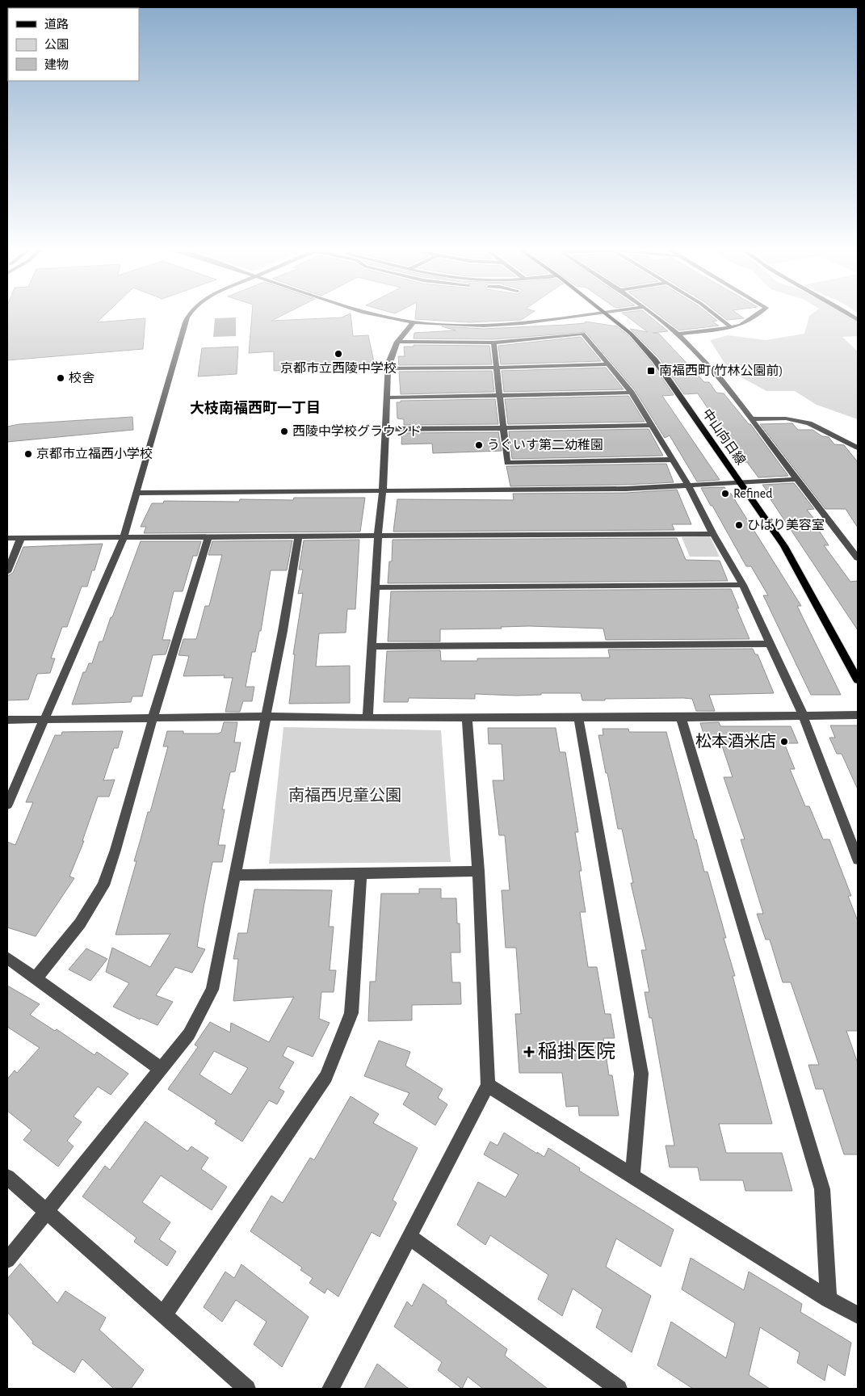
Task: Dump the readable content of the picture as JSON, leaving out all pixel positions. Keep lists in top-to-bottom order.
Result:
{
  "streets": {
    "main road": ["中山向日線"]
  },
  "districts": ["大枝南福西町一丁目"],
  "parks": ["南福西児童公園"],
  "places": {
    "other": [
      "京都市立西陵中学校",
      "校舎",
      "西陵中学校グラウンド",
      "うぐいす第二幼稚園",
      "京都市立福西小学校",
      "Refined",
      "ひばり美容室",
      "松本酒米店"
    ],
    "transit": ["南福西町(竹林公園前)"],
    "health": ["稲掛医院"]
  },
  "legend": ["道路", "公園", "建物"]
}
